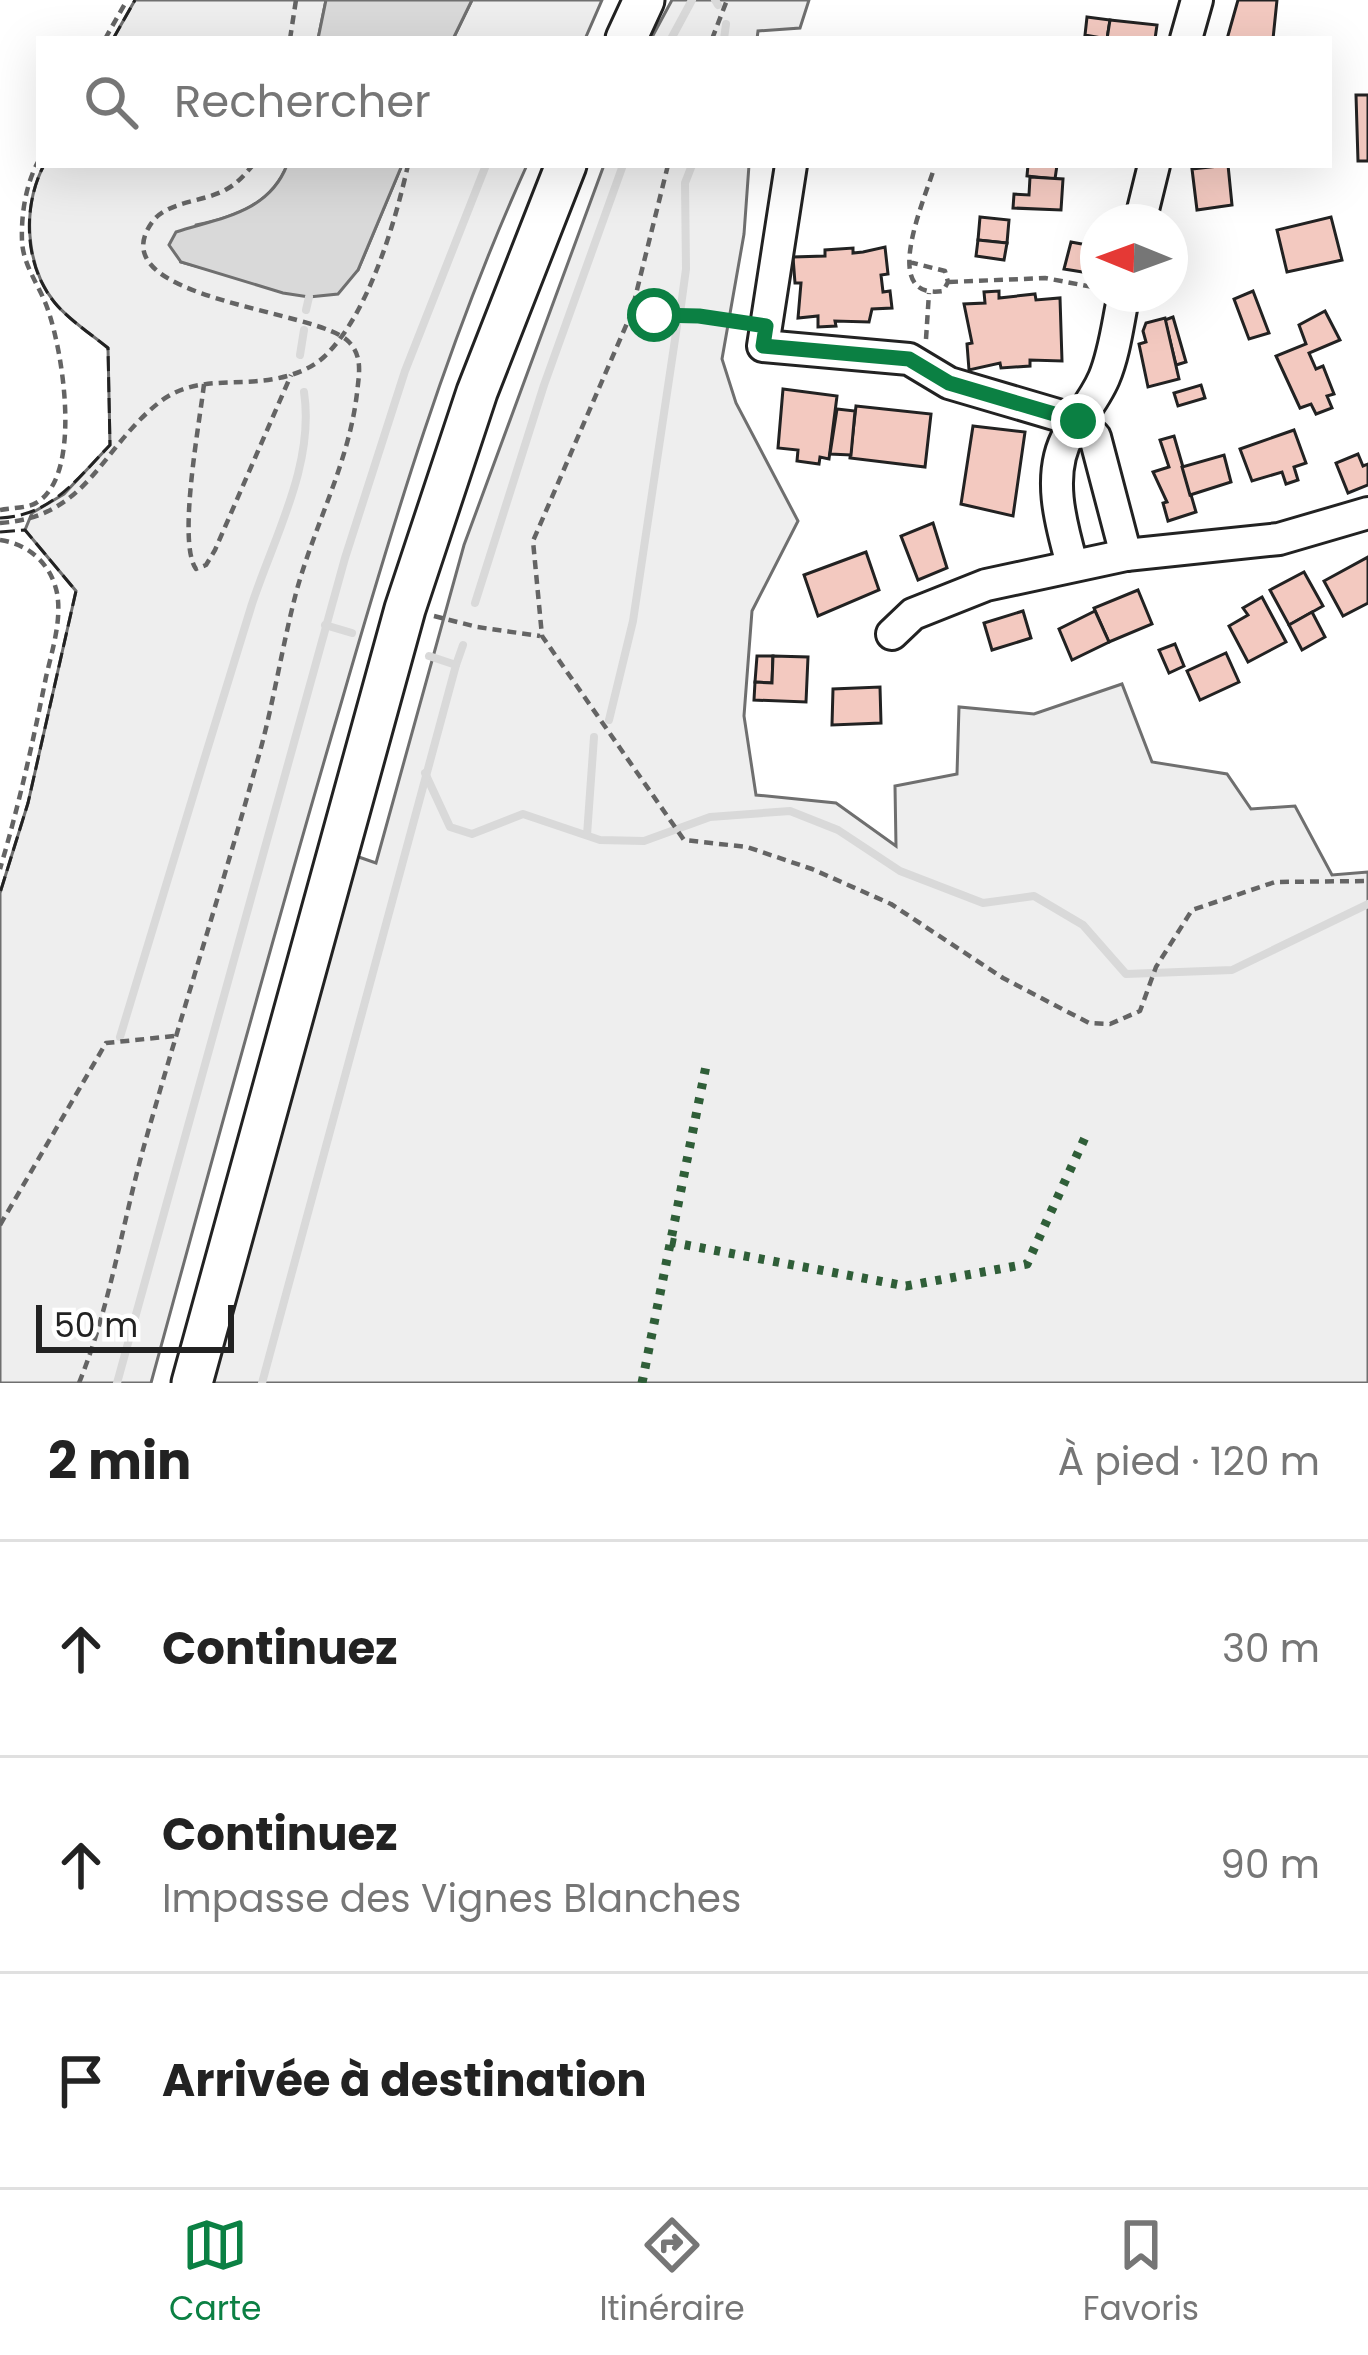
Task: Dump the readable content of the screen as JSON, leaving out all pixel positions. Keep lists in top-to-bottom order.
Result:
{
  "scale_bar": "50 m",
  "north": "left",
  "page": {
    "search": "Rechercher",
    "scale": "50 m",
    "heading": ["2 min", "À pied · 120 m"],
    "list": [
      ["Continuez", "30 m"],
      ["Continuez", "Impasse des Vignes Blanches", "90 m"],
      "Arrivée à destination"
    ],
    "nav": ["Carte", "Itinéraire", "Favoris"]
  }
}
